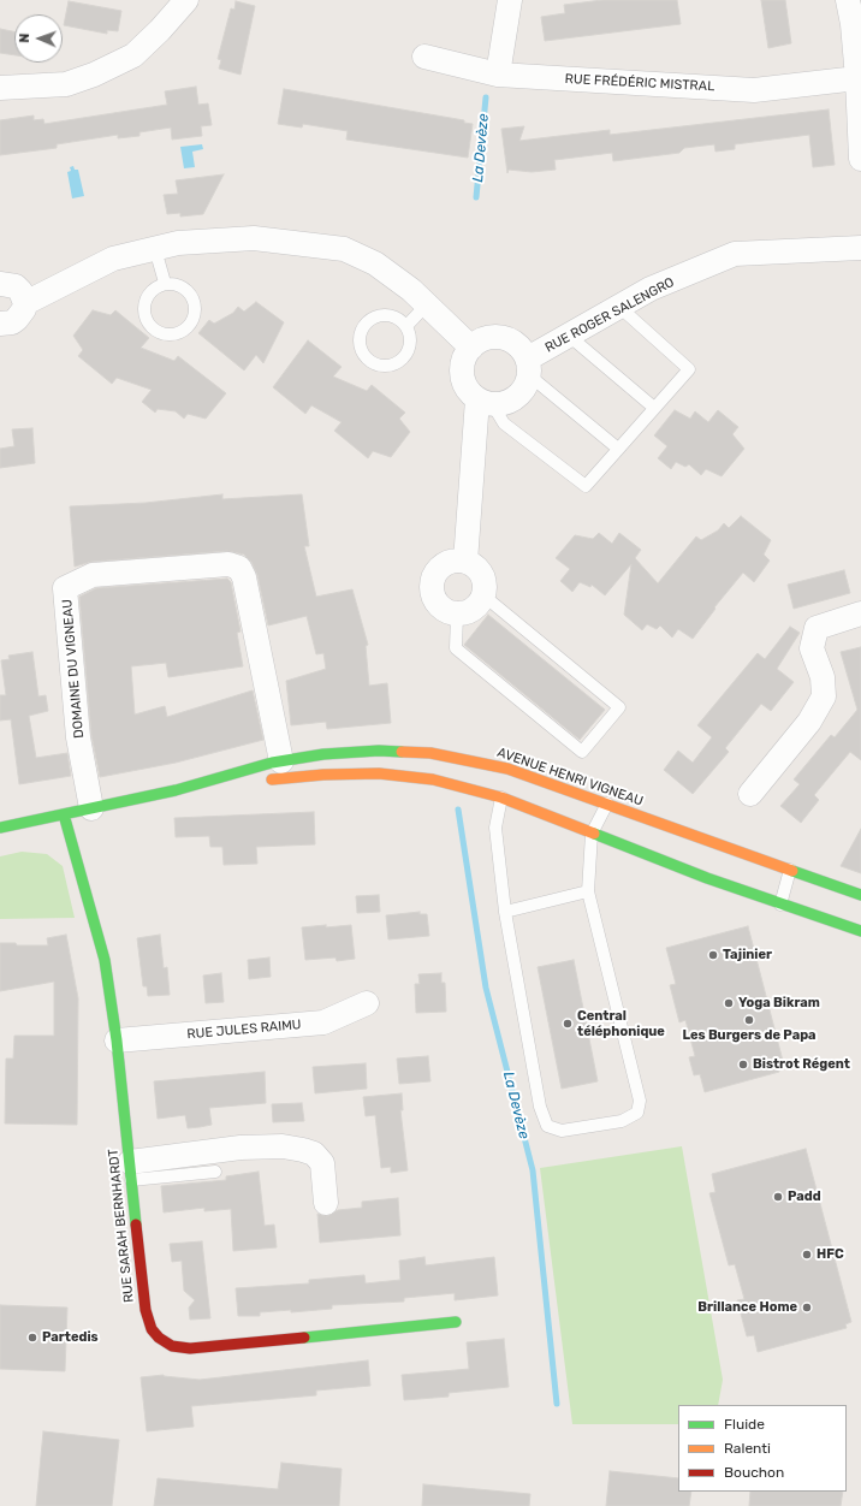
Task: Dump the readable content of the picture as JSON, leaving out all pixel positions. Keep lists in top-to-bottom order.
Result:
{
  "streets": {
    "street": [
      "RUE FRÉDÉRIC MISTRAL",
      "RUE ROGER SALENGRO",
      "DOMAINE DU VIGNEAU",
      "AVENUE HENRI VIGNEAU",
      "RUE JULES RAIMU",
      "RUE SARAH BERNHARDT"
    ]
  },
  "crossings": [
    ["DOMAINE DU VIGNEAU", "AVENUE HENRI VIGNEAU"],
    ["AVENUE HENRI VIGNEAU", "RUE SARAH BERNHARDT"],
    ["RUE JULES RAIMU", "RUE SARAH BERNHARDT"]
  ],
  "water": ["La Devèze"],
  "places": [
    "Tajinier",
    "Yoga Bikram",
    "Les Burgers de Papa",
    "Central téléphonique",
    "Bistrot Régent",
    "Padd",
    "HFC",
    "Brillance Home",
    "Partedis"
  ],
  "legend": ["Fluide", "Ralenti", "Bouchon"],
  "north": "left"
}
